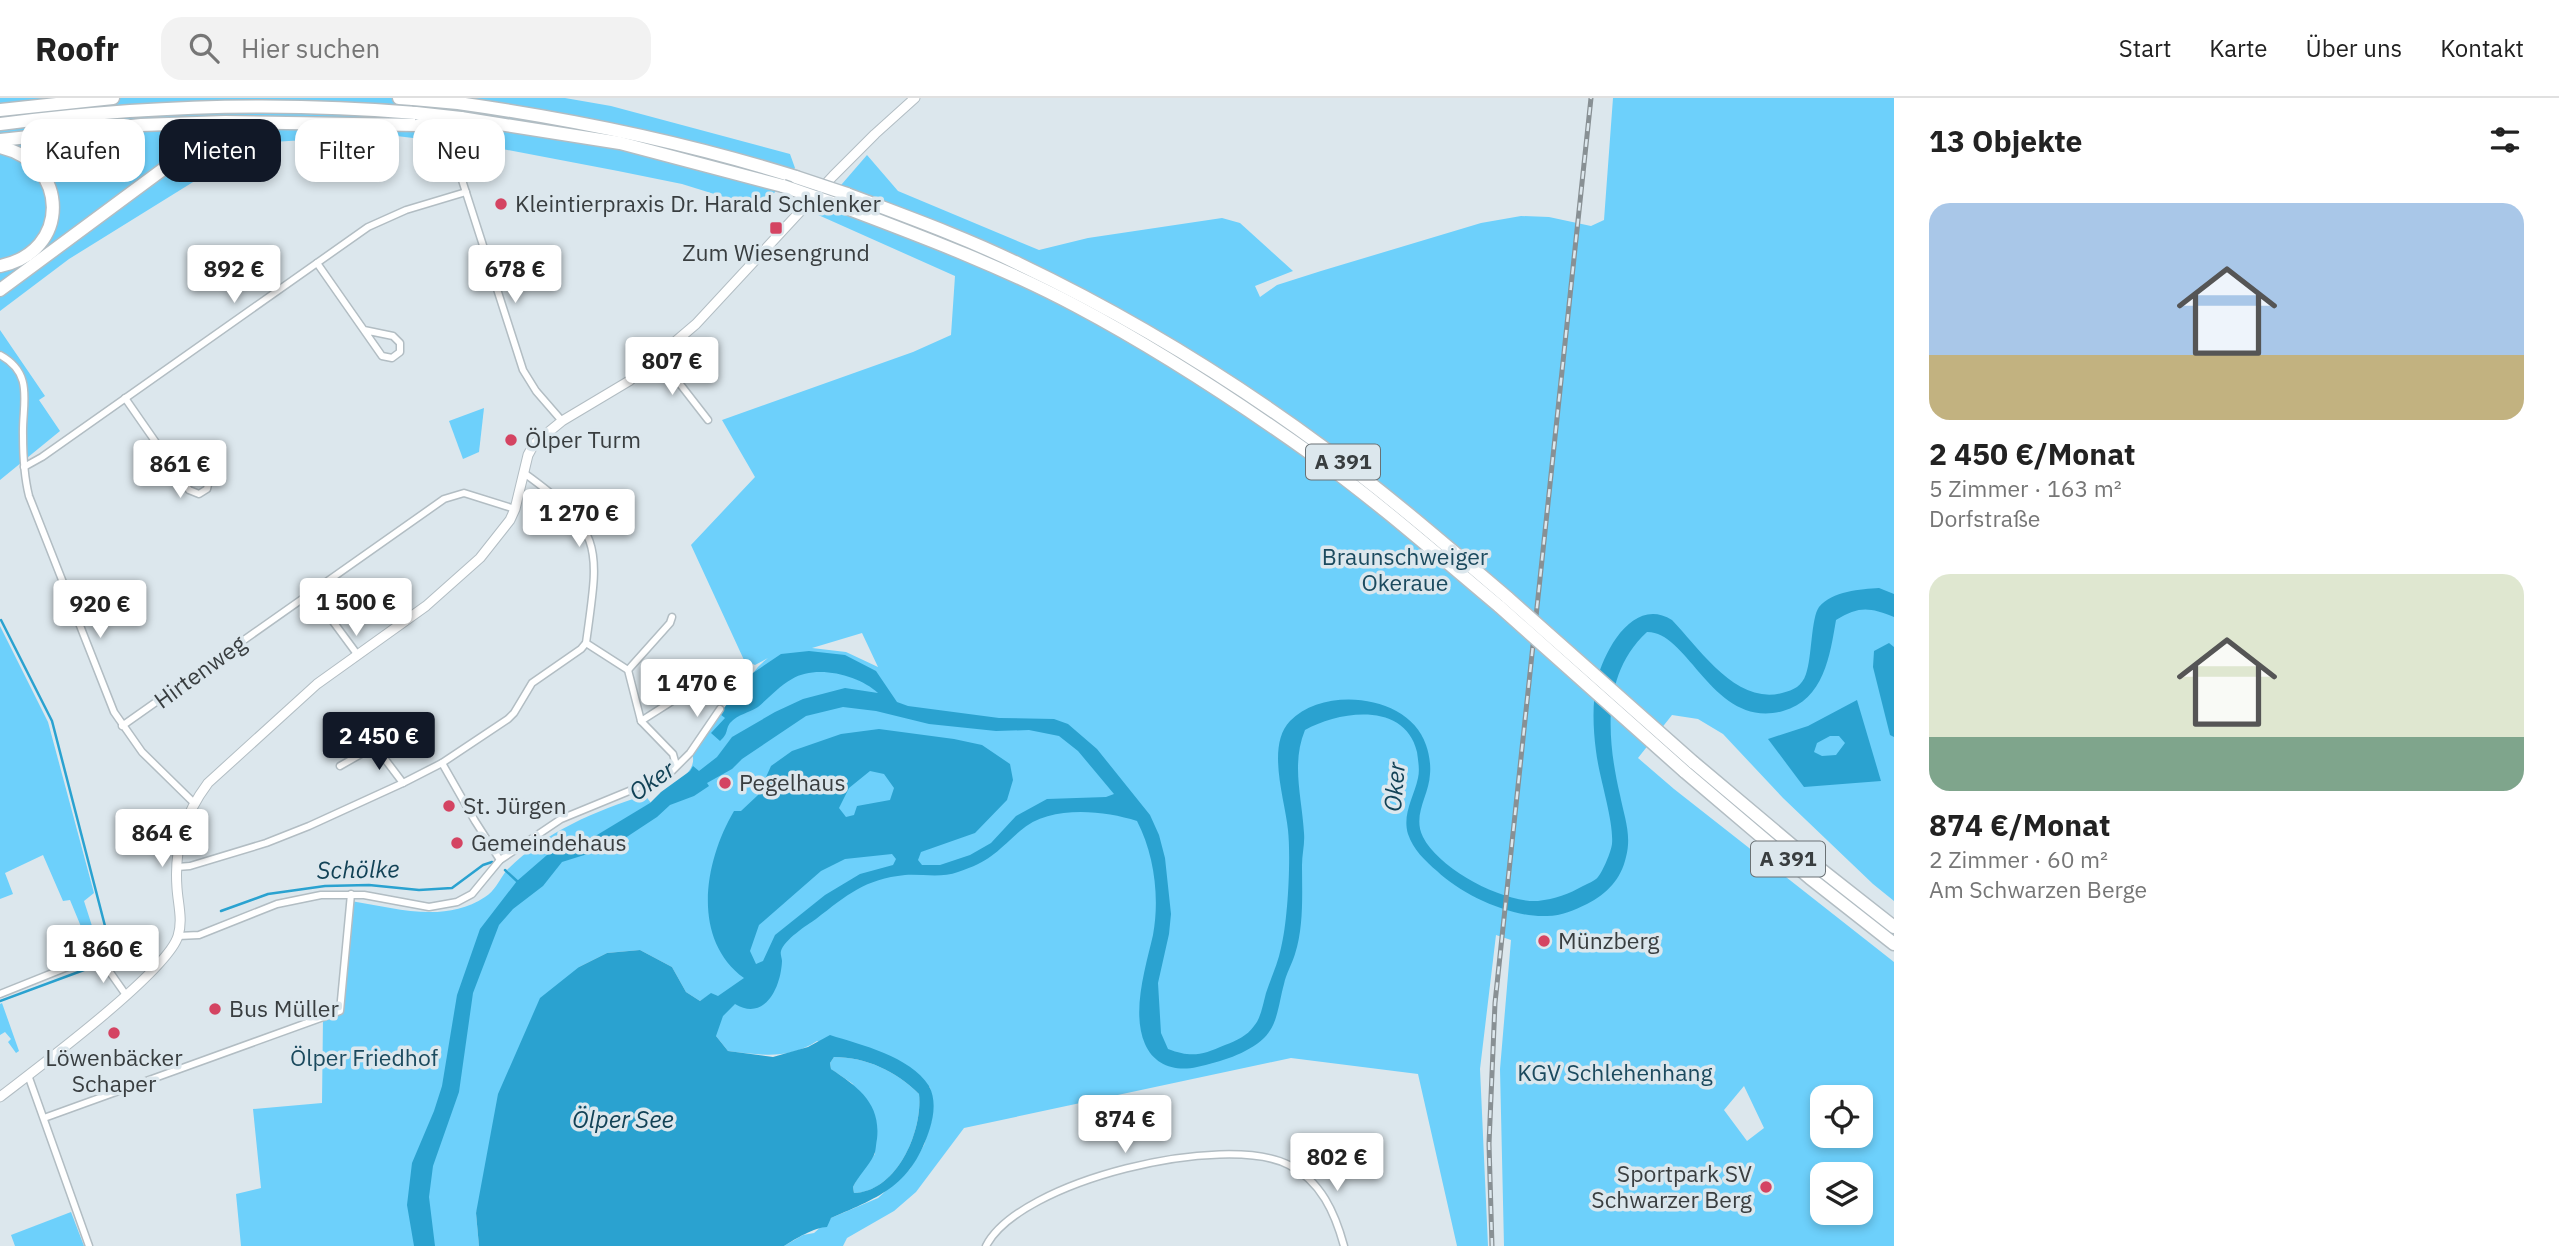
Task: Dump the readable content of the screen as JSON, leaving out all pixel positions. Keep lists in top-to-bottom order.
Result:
{
  "streets": {
    "highway": ["A 391"],
    "street": ["Hirtenweg"]
  },
  "water": ["Oker", "Schölke", "Ölper See"],
  "parks": ["Braunschweiger Okeraue", "Ölper Friedhof", "KGV Schlehenhang"],
  "places": {
    "other": [
      "Kleintierpraxis Dr. Harald Schlenker",
      "Ölper Turm",
      "Pegelhaus",
      "St. Jürgen",
      "Gemeindehaus",
      "Münzberg",
      "Bus Müller",
      "Löwenbäcker Schaper",
      "Sportpark SV Schwarzer Berg"
    ],
    "transit": ["Zum Wiesengrund"]
  },
  "page": {
    "header": "Roofr",
    "search": "Hier suchen",
    "nav": [
      "Start",
      "Karte",
      "Über uns",
      "Kontakt"
    ],
    "heading": "13 Objekte",
    "chip": [
      "Kaufen",
      "Mieten",
      "Filter",
      "Neu"
    ],
    "list": [
      {
        "name": "2 450 €/Monat",
        "note": "5 Zimmer · 163 m² · Dorfstraße"
      },
      {
        "name": "874 €/Monat",
        "note": "2 Zimmer · 60 m² · Am Schwarzen Berge"
      }
    ],
    "price": [
      "892 €",
      "678 €",
      "807 €",
      "861 €",
      "1 270 €",
      "1 500 €",
      "920 €",
      "1 470 €",
      "2 450 €",
      "864 €",
      "1 860 €",
      "874 €",
      "802 €"
    ]
  }
}
